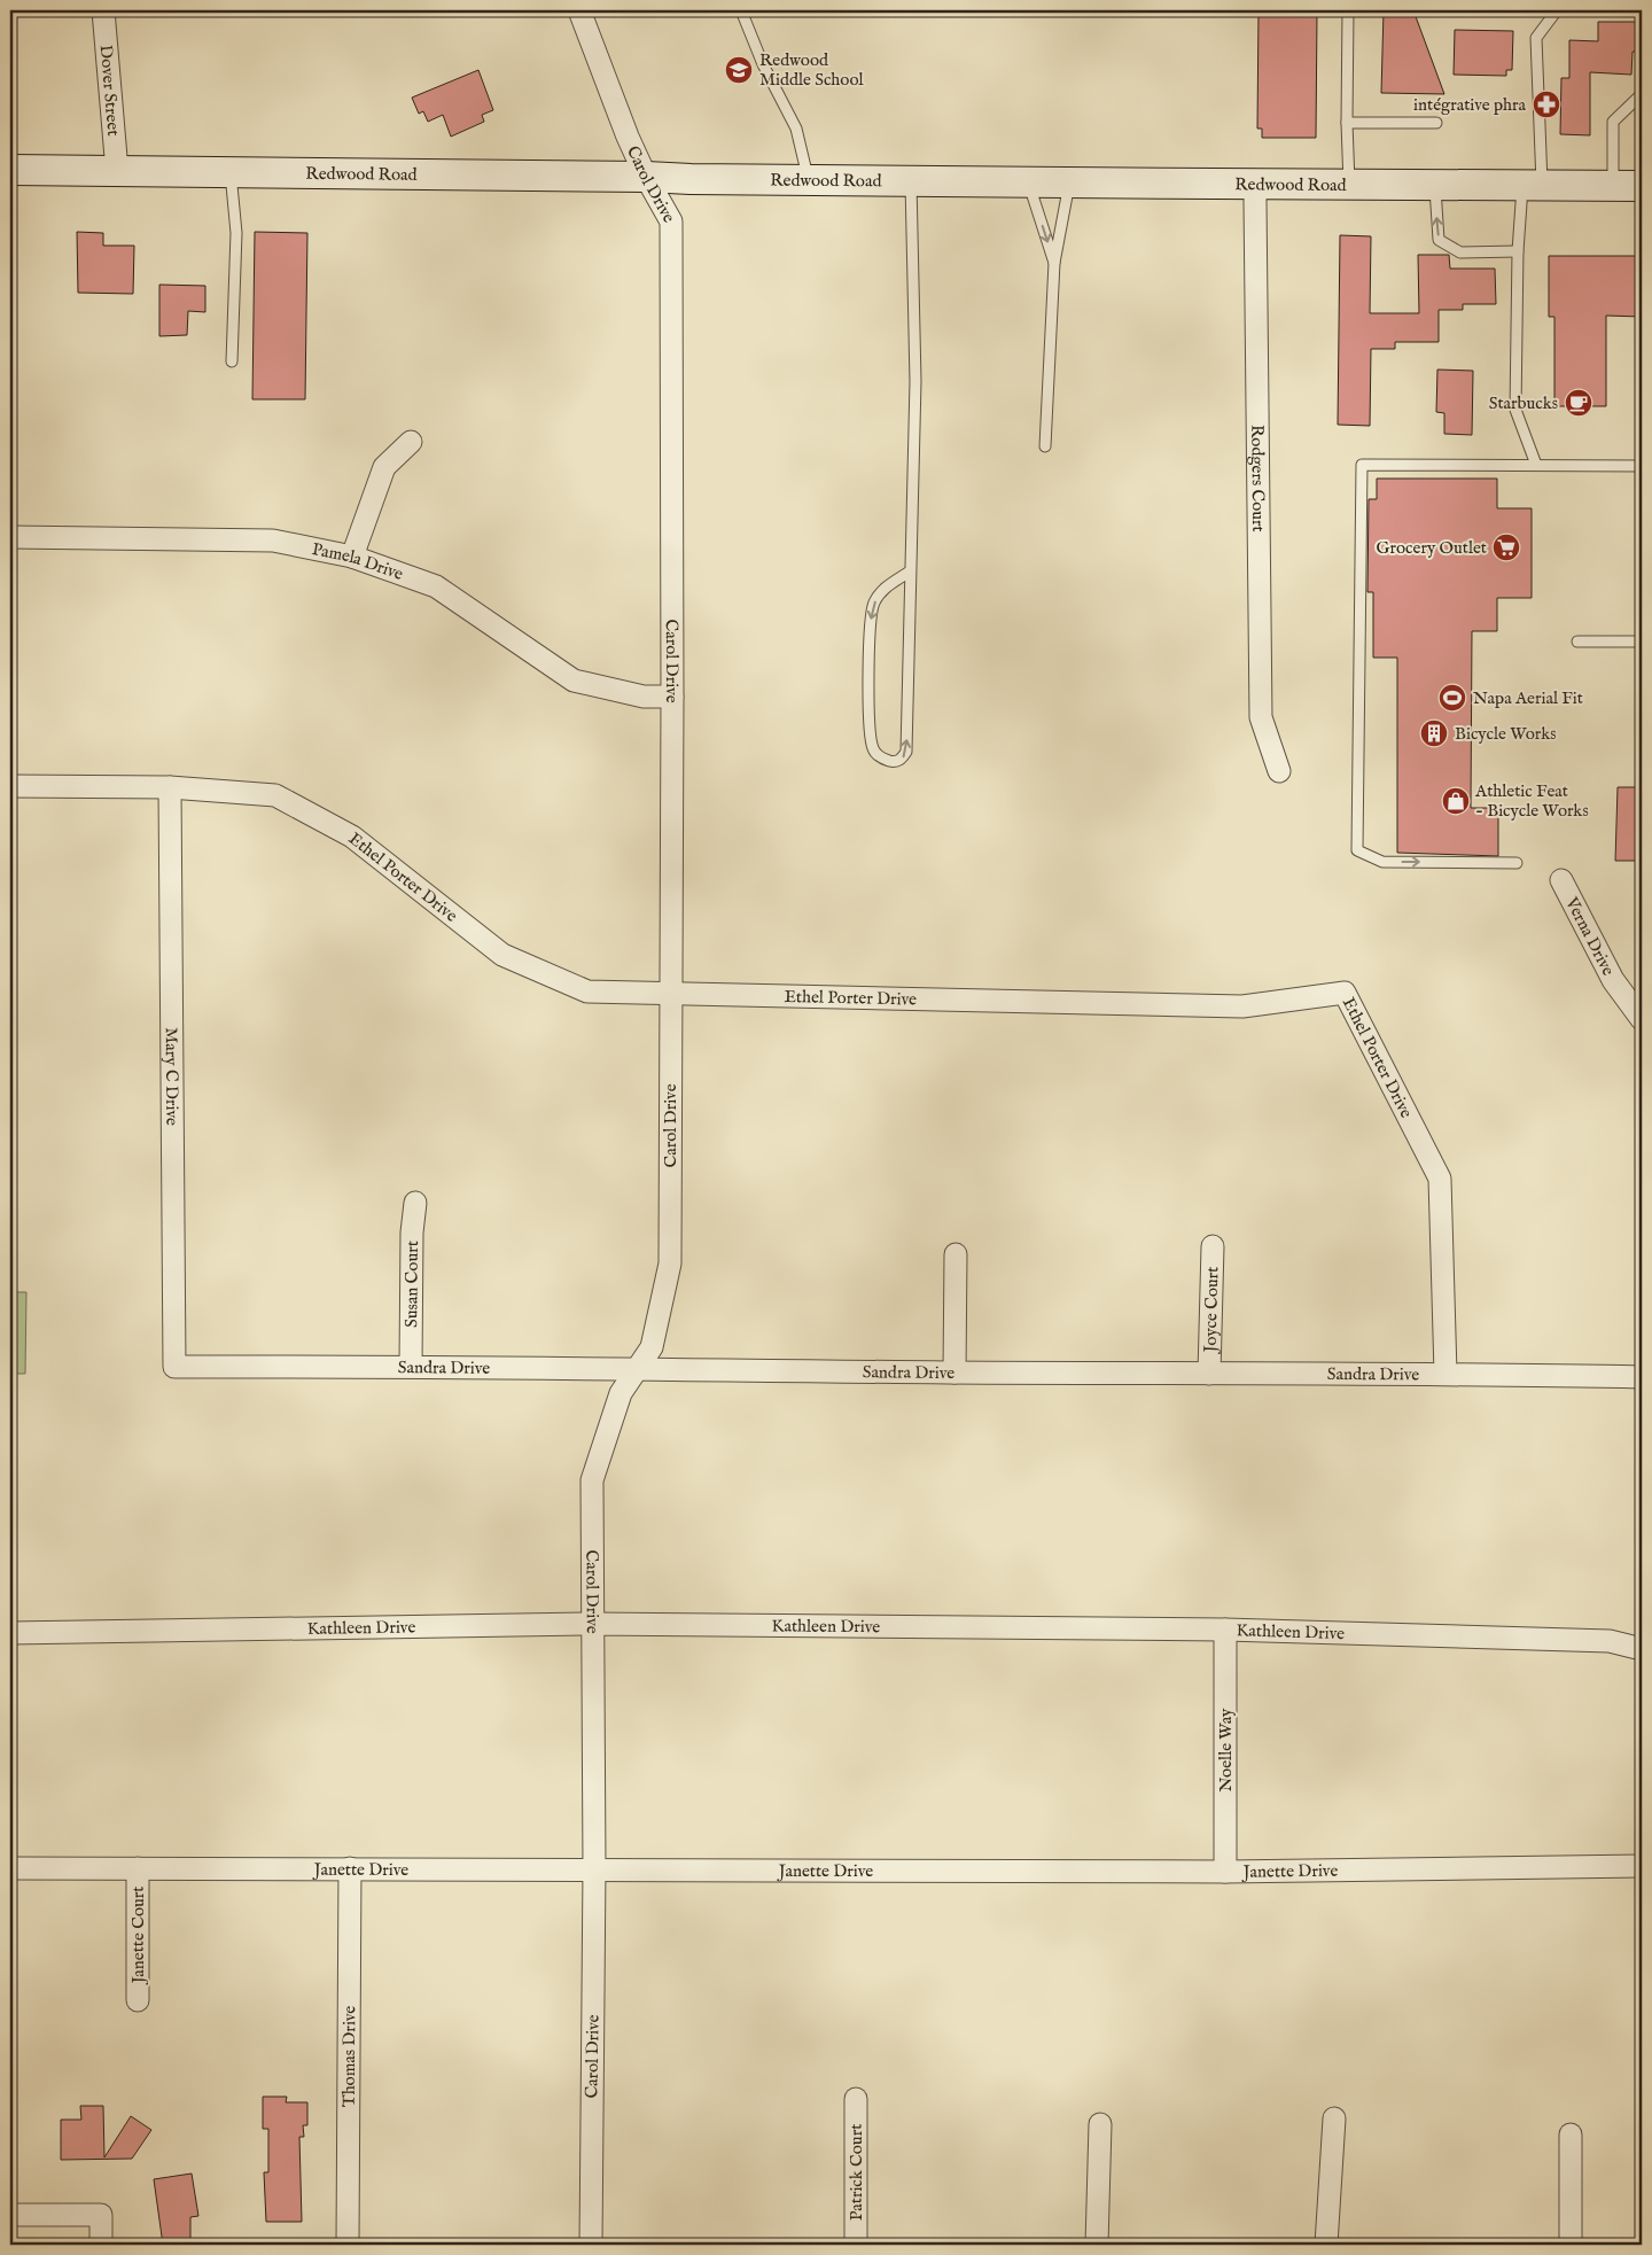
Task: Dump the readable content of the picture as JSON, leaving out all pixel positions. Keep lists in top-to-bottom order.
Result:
{
  "streets": {
    "main road": ["Redwood Road"],
    "street": [
      "Dover Street",
      "Carol Drive",
      "Rodgers Court",
      "Pamela Drive",
      "Ethel Porter Drive",
      "Verna Drive",
      "Mary C Drive",
      "Susan Court",
      "Joyce Court",
      "Sandra Drive",
      "Kathleen Drive",
      "Noelle Way",
      "Janette Drive",
      "Janette Court",
      "Thomas Drive",
      "Patrick Court"
    ]
  },
  "crossings": [
    ["Dover Street", "Redwood Road"],
    ["Redwood Road", "Carol Drive"],
    ["Redwood Road", "Rodgers Court"],
    ["Carol Drive", "Pamela Drive"],
    ["Carol Drive", "Ethel Porter Drive"],
    ["Carol Drive", "Sandra Drive"],
    ["Carol Drive", "Kathleen Drive"],
    ["Carol Drive", "Janette Drive"],
    ["Ethel Porter Drive", "Mary C Drive"],
    ["Ethel Porter Drive", "Sandra Drive"],
    ["Mary C Drive", "Sandra Drive"],
    ["Susan Court", "Sandra Drive"],
    ["Joyce Court", "Sandra Drive"],
    ["Kathleen Drive", "Noelle Way"],
    ["Noelle Way", "Janette Drive"],
    ["Janette Drive", "Janette Court"],
    ["Janette Drive", "Thomas Drive"]
  ],
  "places": {
    "school or university": ["Redwood Middle School"],
    "pharmacy": ["intégrative phra"],
    "cafe": ["Starbucks"],
    "supermarket": ["Grocery Outlet"],
    "sports": ["Napa Aerial Fit"],
    "building": ["Bicycle Works"],
    "shop": ["Athletic Feat - Bicycle Works"]
  }
}
